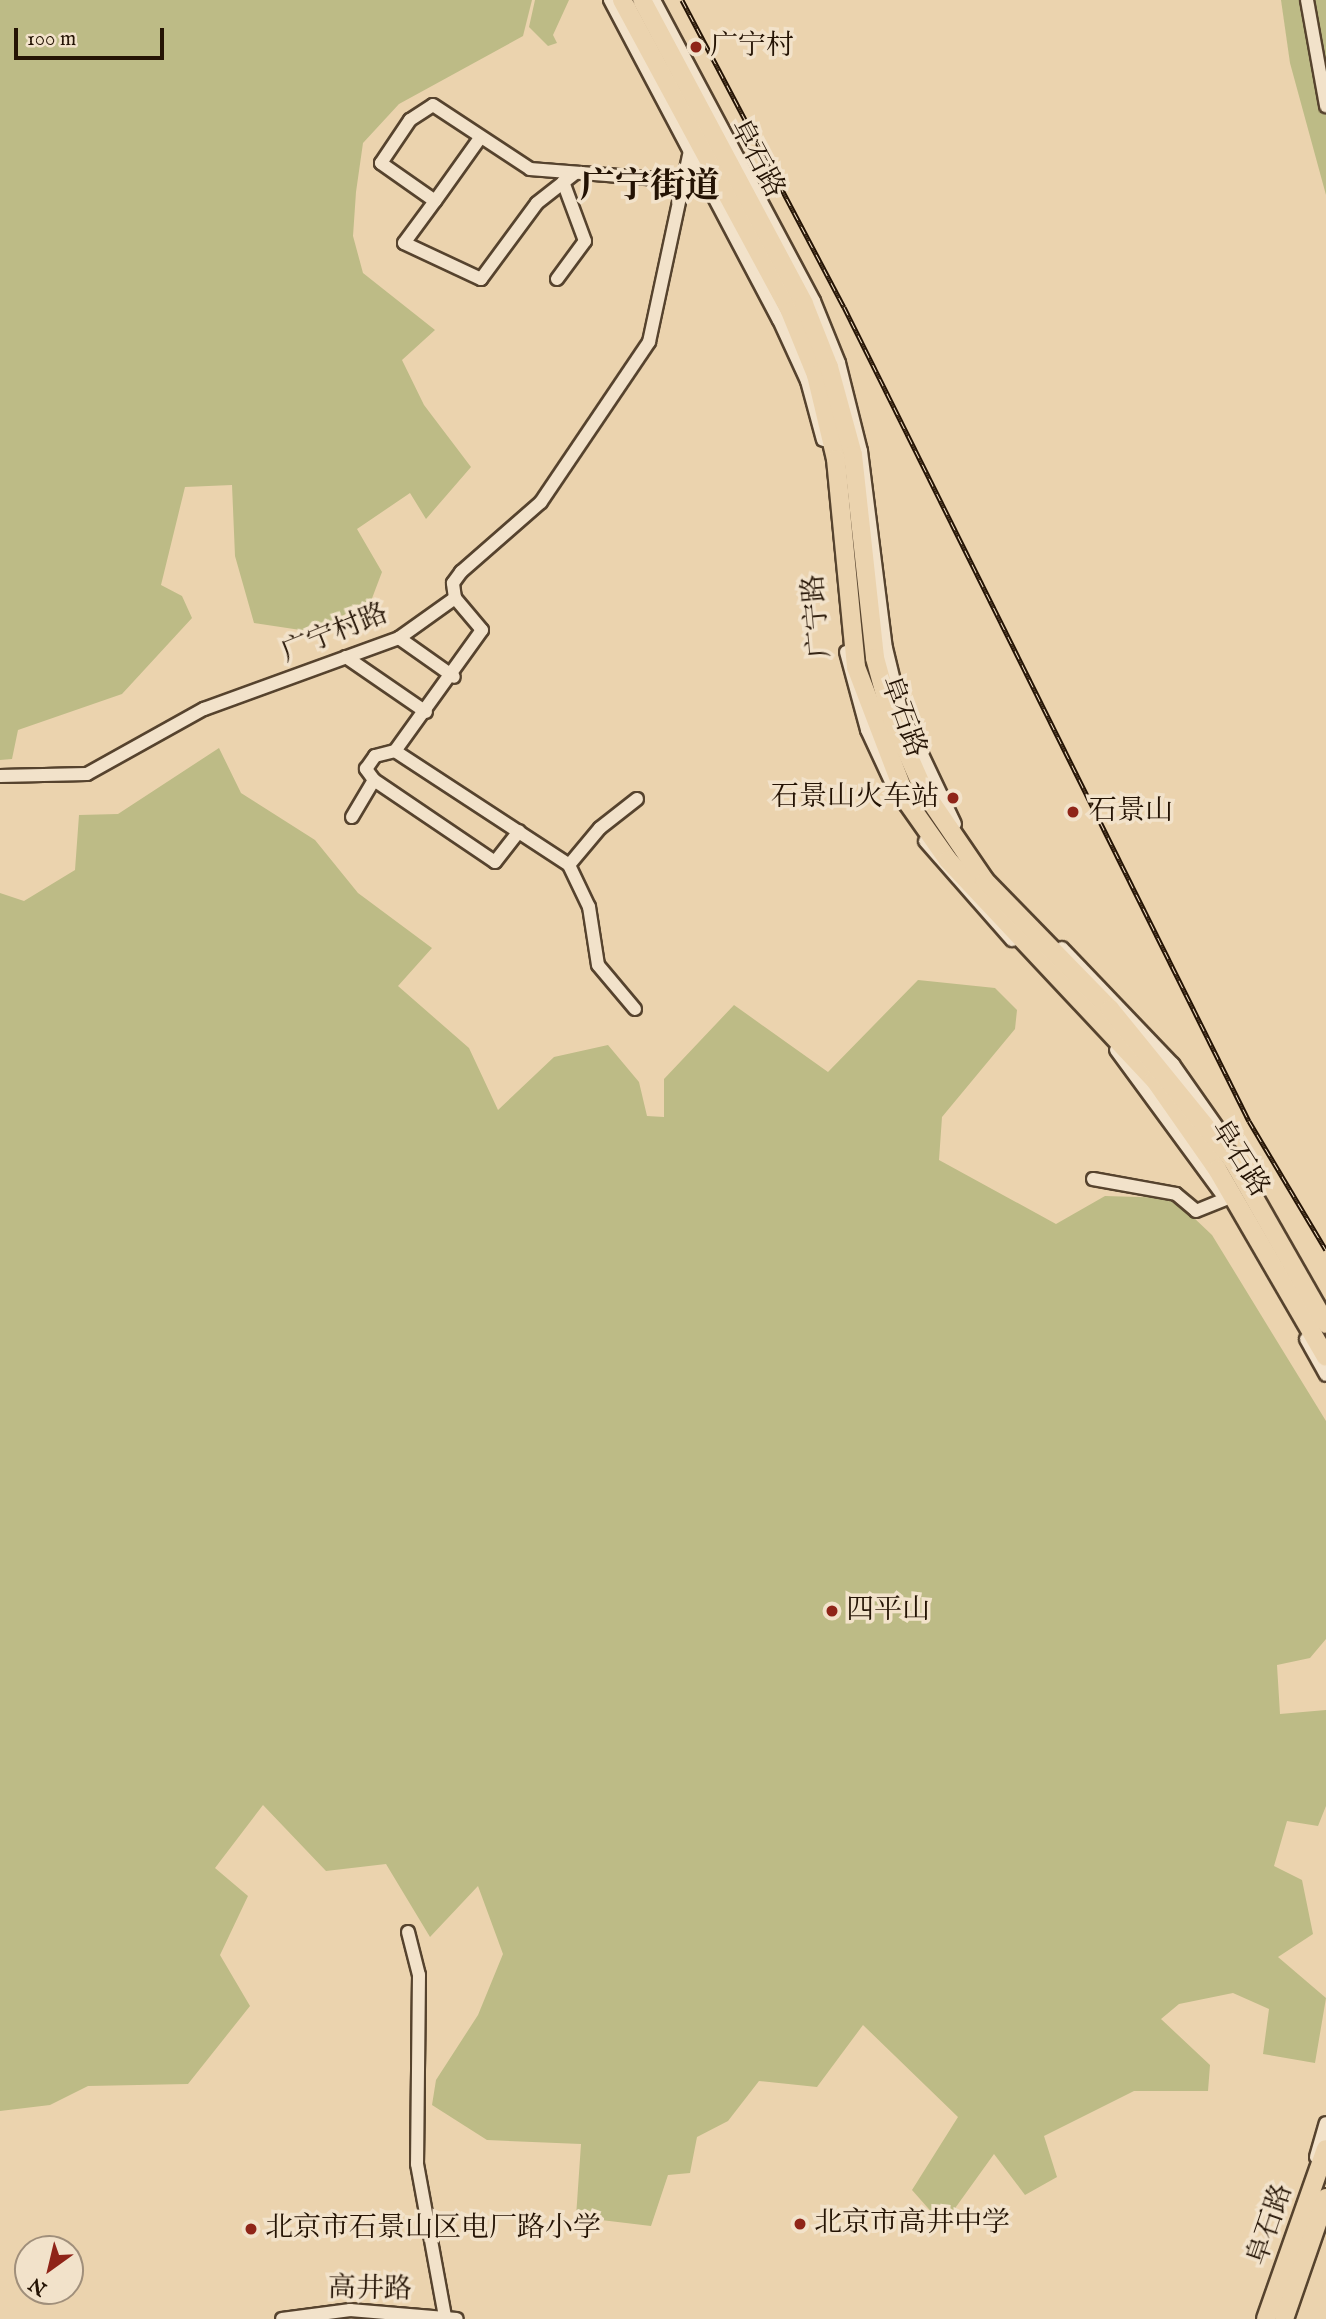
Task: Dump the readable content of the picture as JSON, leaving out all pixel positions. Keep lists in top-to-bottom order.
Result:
{
  "streets": {
    "highway": ["阜石路"],
    "street": ["广宁路", "广宁村路", "高井路"]
  },
  "districts": ["广宁街道"],
  "places": [
    "广宁村",
    "石景山火车站",
    "石景山",
    "四平山",
    "北京市高井中学",
    "北京市石景山区电厂路小学"
  ],
  "scale_bar": "100 m",
  "north": "bottom left"
}
